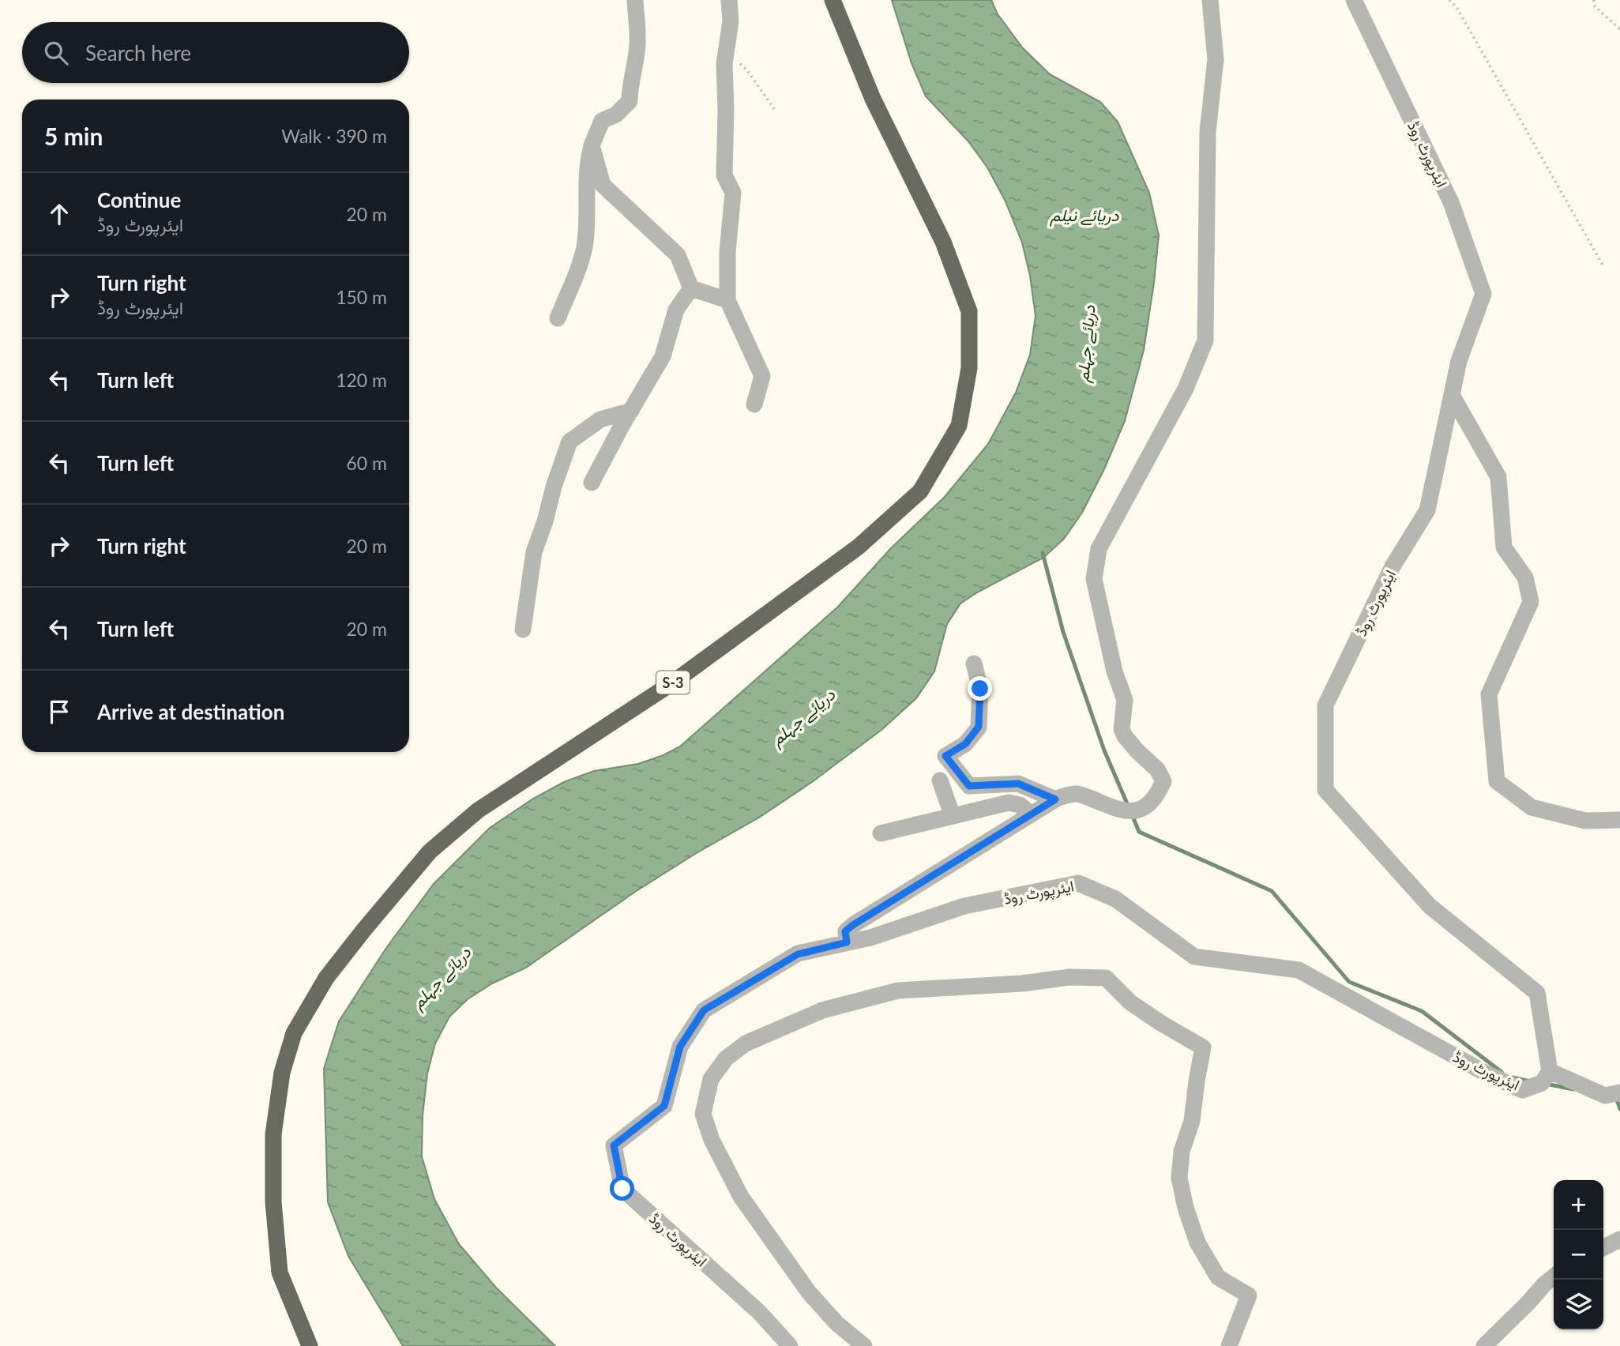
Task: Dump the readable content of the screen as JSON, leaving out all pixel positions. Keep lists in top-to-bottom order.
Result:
{
  "streets": {
    "highway": ["S-3"],
    "street": ["ایئرپورٹ روڈ"]
  },
  "water": ["دریائے نیلم", "دریائے جہلم"],
  "page": {
    "search": "Search here",
    "heading": ["5 min", "Walk · 390 m"],
    "list": [
      ["Continue", "ایئرپورٹ روڈ", "20 m"],
      ["Turn right", "ایئرپورٹ روڈ", "150 m"],
      ["Turn left", "120 m"],
      ["Turn left", "60 m"],
      ["Turn right", "20 m"],
      ["Turn left", "20 m"],
      "Arrive at destination"
    ],
    "map_buttons": ["+", "−"]
  }
}
